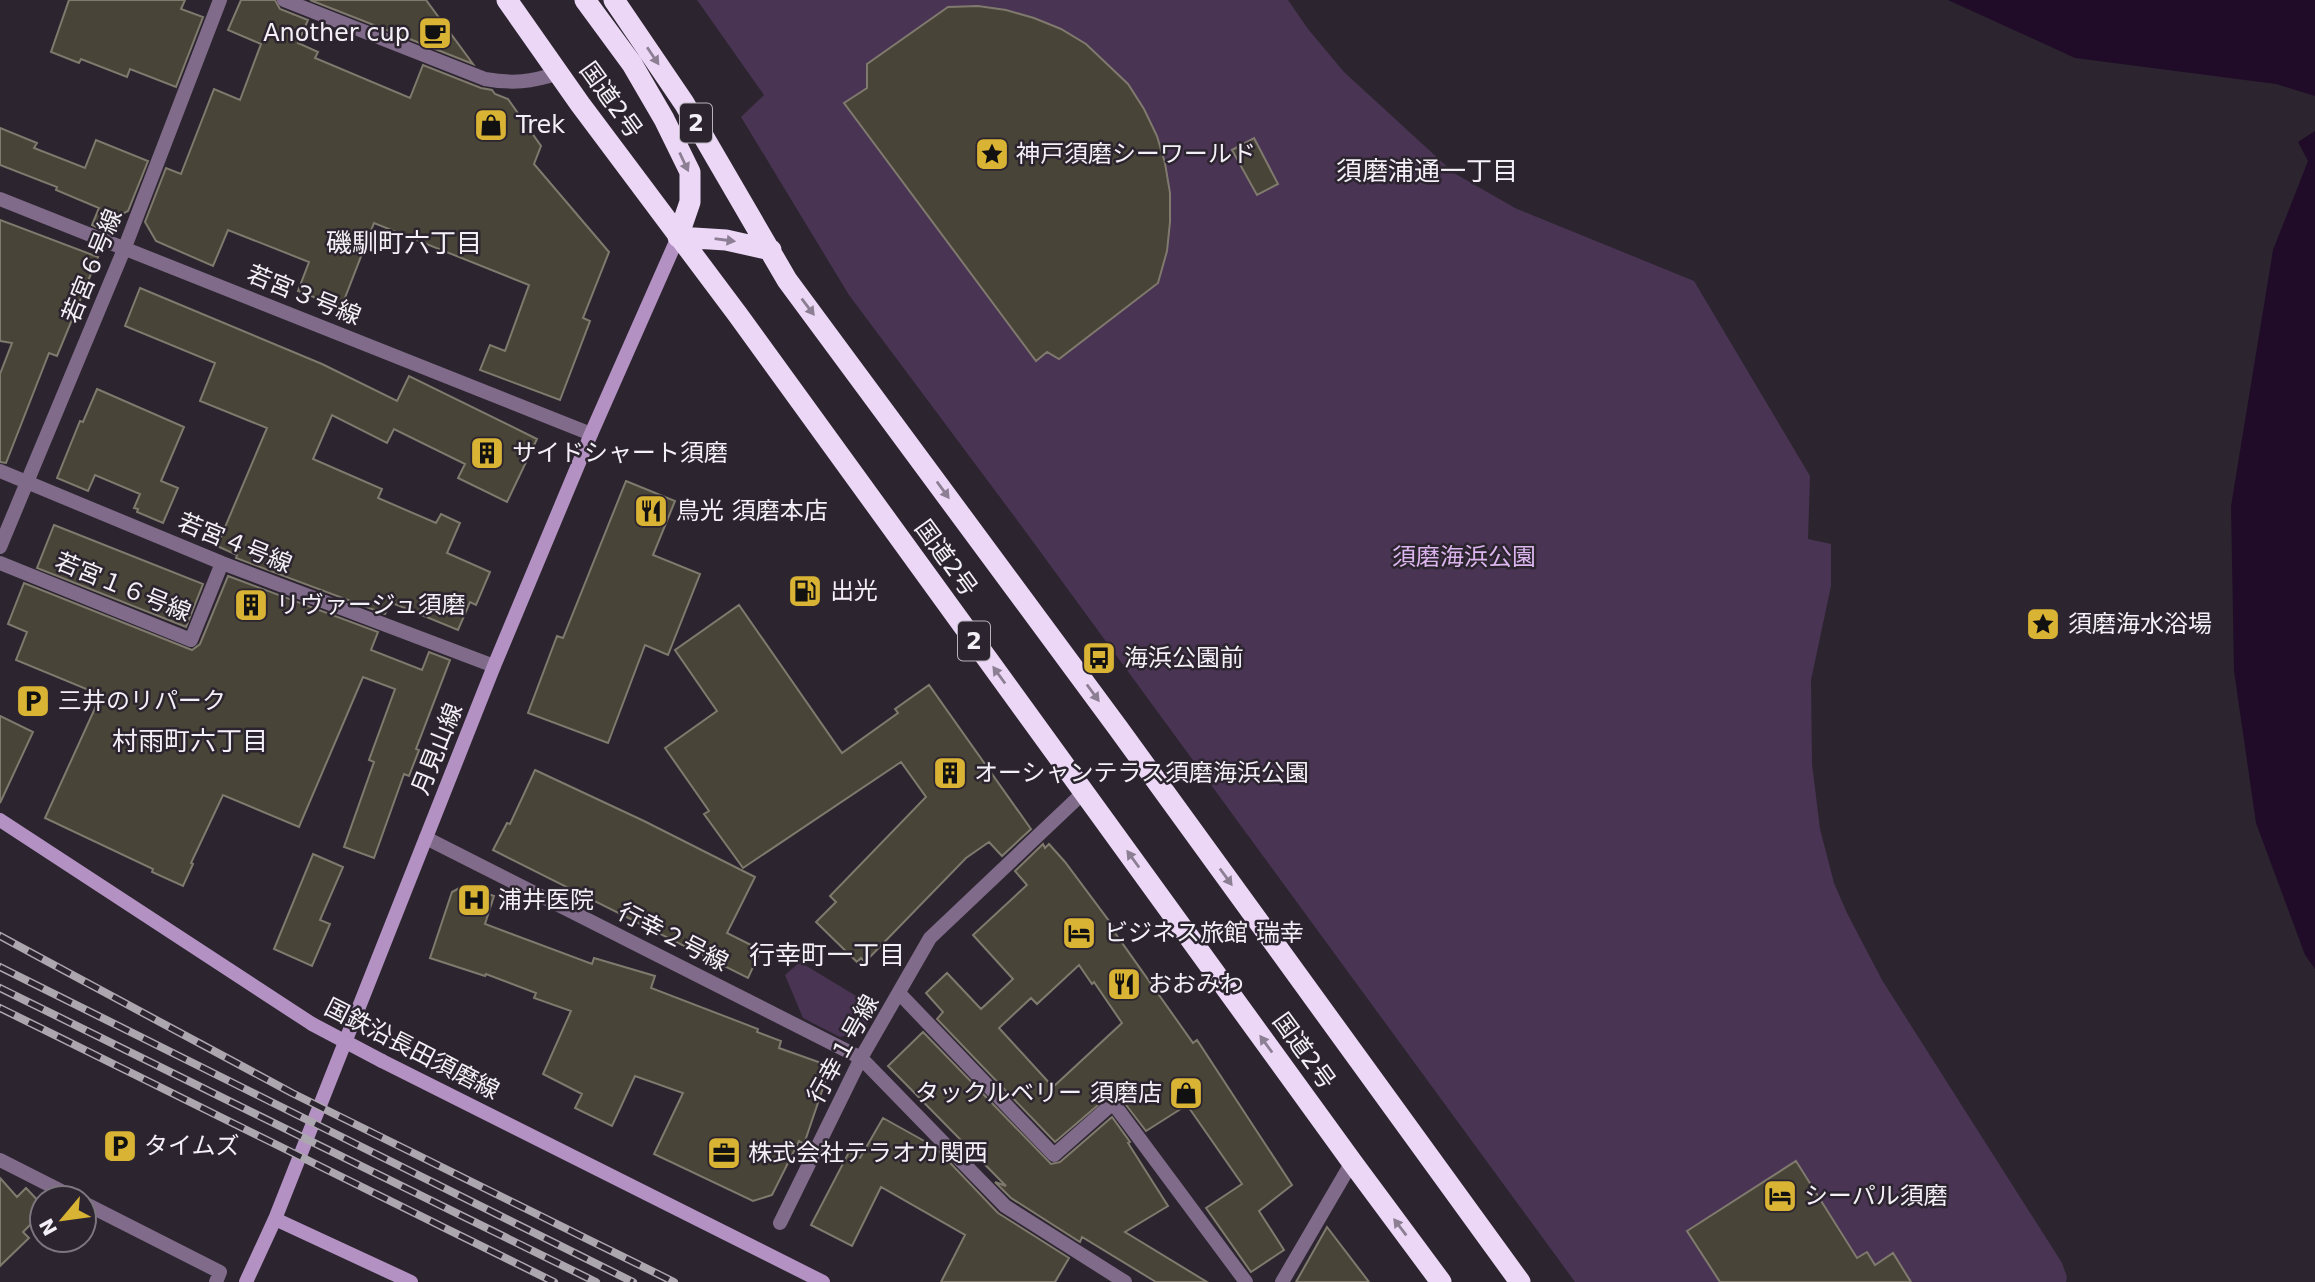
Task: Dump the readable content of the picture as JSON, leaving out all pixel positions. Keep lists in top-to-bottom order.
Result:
{
  "streets": {
    "highway": ["国道2号", "2"],
    "street": [
      "若宮６号線",
      "若宮３号線",
      "若宮４号線",
      "若宮１６号線",
      "月見山線",
      "行幸２号線",
      "国鉄沿長田須磨線",
      "行幸１号線"
    ]
  },
  "crossings": [
    ["国道2号", "2"],
    ["国道2号", "月見山線"],
    ["国道2号", "行幸１号線"],
    ["2", "月見山線"],
    ["若宮６号線", "若宮３号線"],
    ["若宮６号線", "若宮４号線"],
    ["若宮３号線", "月見山線"],
    ["若宮４号線", "若宮１６号線"],
    ["若宮４号線", "月見山線"],
    ["月見山線", "行幸２号線"],
    ["行幸２号線", "行幸１号線"]
  ],
  "districts": [
    "須磨浦通一丁目",
    "磯馴町六丁目",
    "村雨町六丁目",
    "行幸町一丁目"
  ],
  "parks": ["須磨海浜公園"],
  "places": {
    "cafe": ["Another cup"],
    "shop": ["Trek", "タックルベリー 須磨店"],
    "place": ["神戸須磨シーワールド", "須磨海水浴場"],
    "building": ["サイドシャート須磨", "リヴァージュ須磨", "オーシャンテラス須磨海浜公園"],
    "restaurant": ["鳥光 須磨本店", "おおみわ"],
    "fuel station": ["出光"],
    "bus stop": ["海浜公園前"],
    "parking": ["三井のリパーク", "タイムズ"],
    "hospital": ["浦井医院"],
    "hotel": ["ビジネス旅館 瑞幸", "シーパル須磨"],
    "office": ["株式会社テラオカ関西"]
  },
  "north": "bottom left"
}
